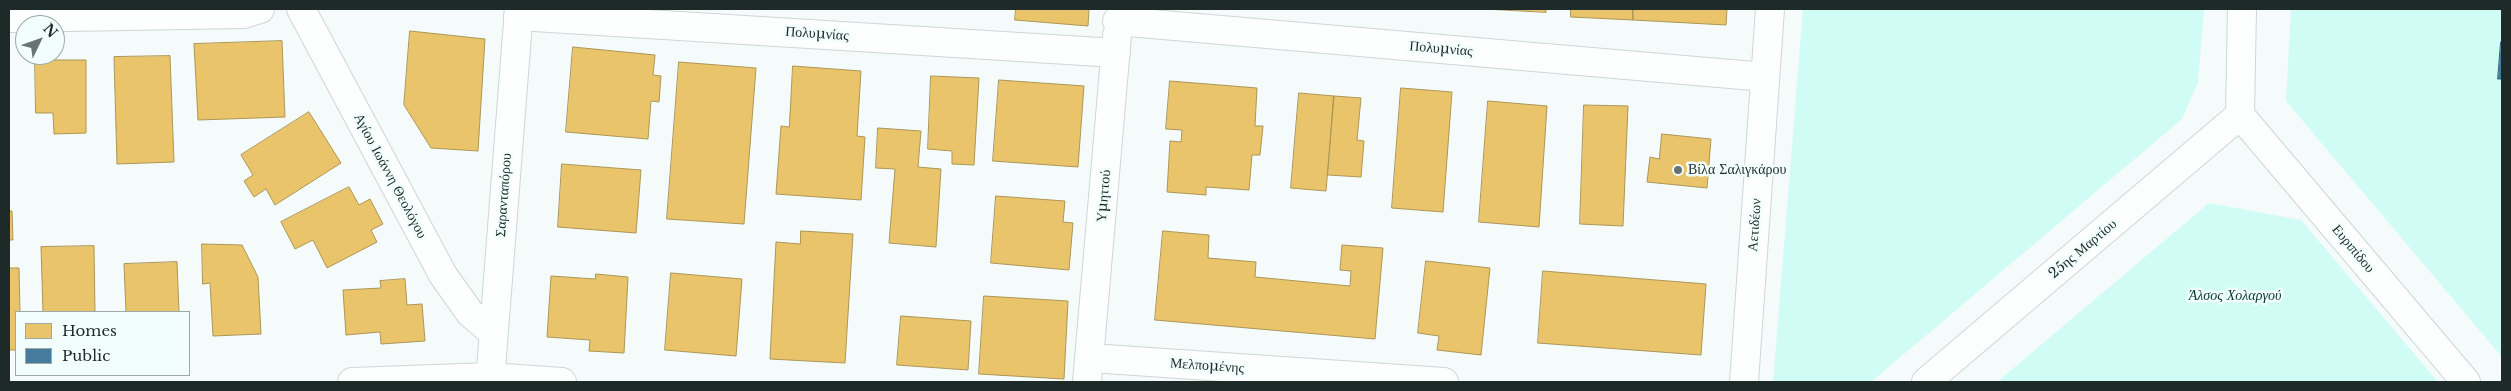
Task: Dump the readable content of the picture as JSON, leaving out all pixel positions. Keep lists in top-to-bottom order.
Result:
{
  "streets": {
    "street": [
      "Πολυμνίας",
      "Αγίου Ιωάννη Θεολόγου",
      "Σαρανταπόρου",
      "Υμηττού",
      "Αετιδέων",
      "25ης Μαρτίου",
      "Ευριπίδου",
      "Μελπομένης"
    ]
  },
  "crossings": [
    ["Πολυμνίας", "Σαρανταπόρου"],
    ["Πολυμνίας", "Υμηττού"],
    ["Πολυμνίας", "Αετιδέων"],
    ["Αγίου Ιωάννη Θεολόγου", "Σαρανταπόρου"],
    ["Υμηττού", "Μελπομένης"],
    ["25ης Μαρτίου", "Ευριπίδου"]
  ],
  "parks": ["Άλσος Χολαργού"],
  "places": ["Βίλα Σαλιγκάρου"],
  "legend": ["Homes", "Public"],
  "north": "top right"
}
